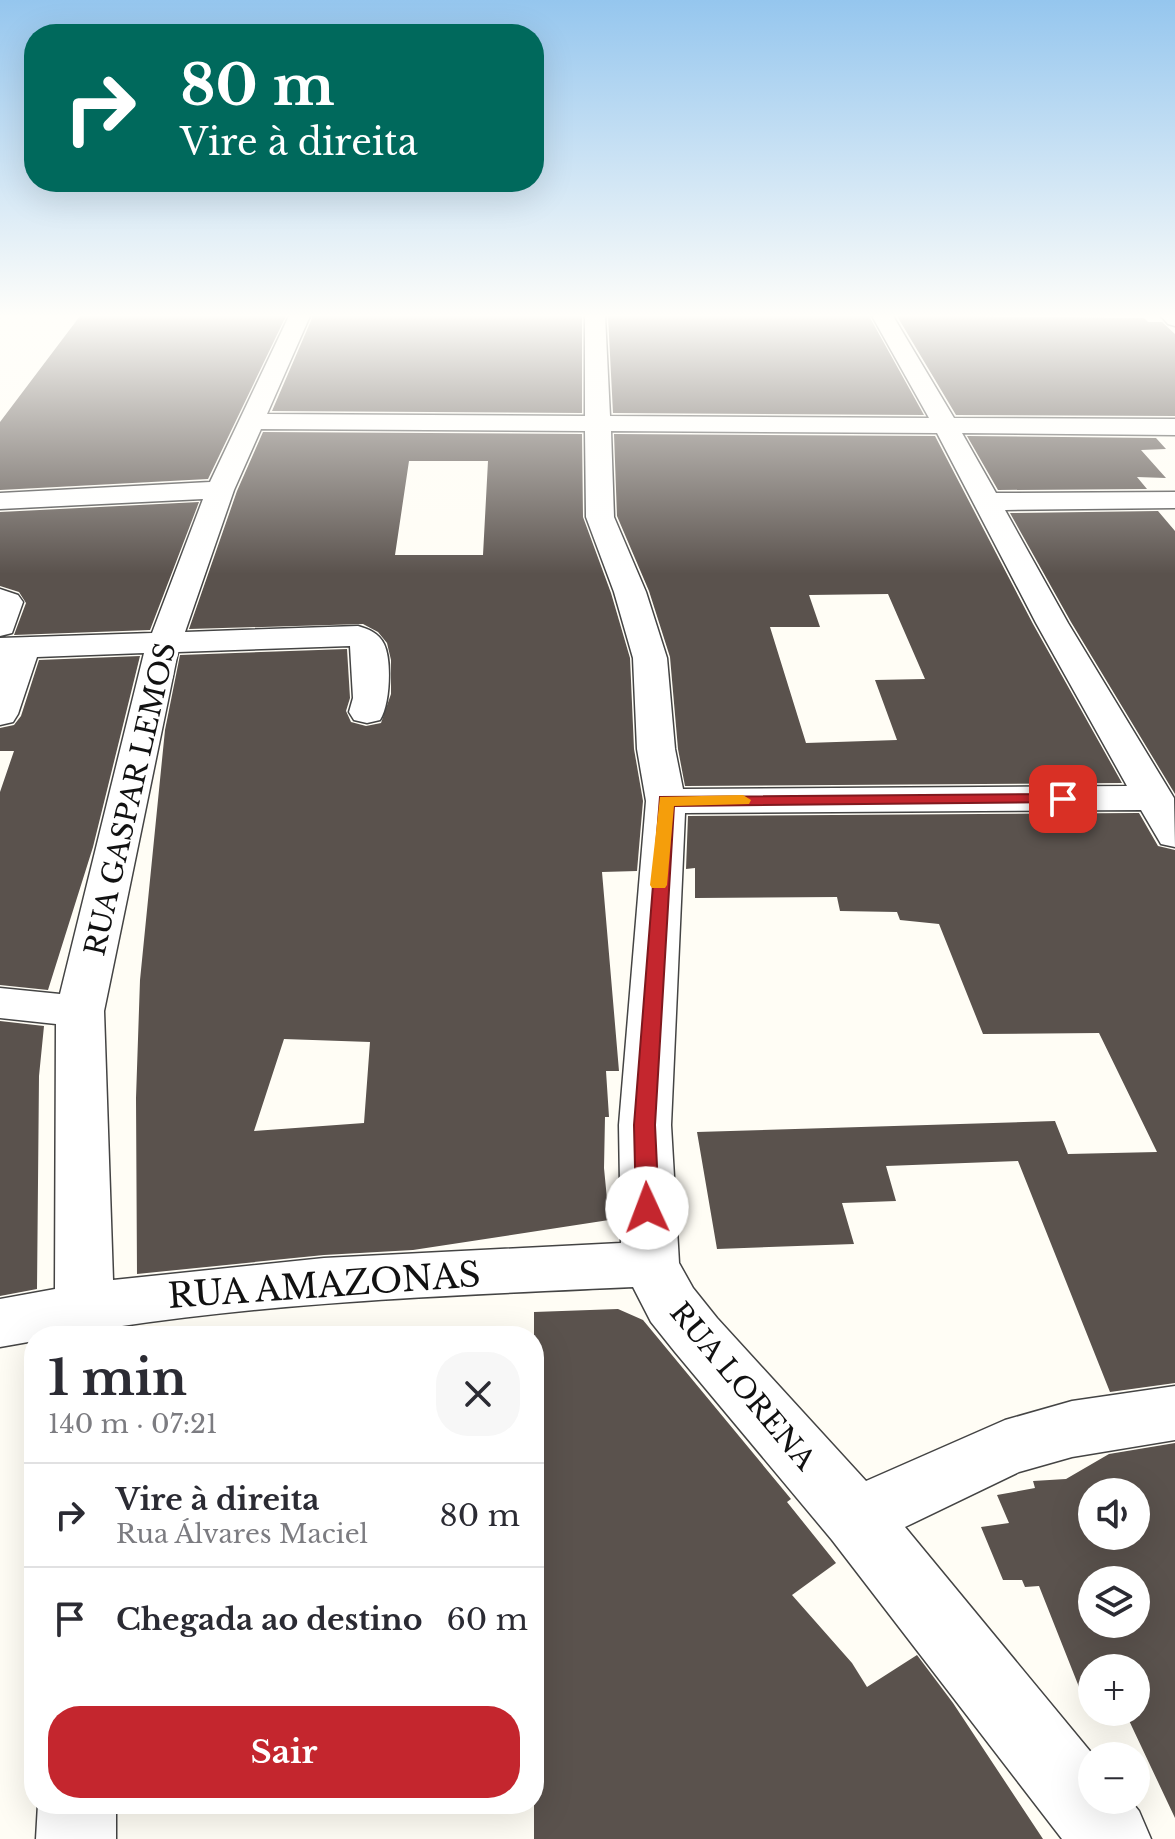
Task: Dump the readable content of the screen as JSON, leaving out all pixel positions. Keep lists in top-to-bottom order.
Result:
{
  "streets": {
    "street": ["RUA GASPAR LEMOS", "RUA AMAZONAS", "RUA LORENA"]
  },
  "crossings": [
    ["RUA GASPAR LEMOS", "RUA AMAZONAS"],
    ["RUA AMAZONAS", "RUA LORENA"]
  ],
  "page": {
    "turn": ["80 m", "Vire à direita"],
    "heading": ["1 min", "140 m · 07:21"],
    "list": [
      {
        "name": "Vire à direita",
        "note": "Rua Álvares Maciel",
        "value": "80 m"
      },
      {
        "name": "Chegada ao destino",
        "value": "60 m"
      }
    ],
    "map_buttons": ["+", "−"],
    "buttons": "Sair"
  }
}
